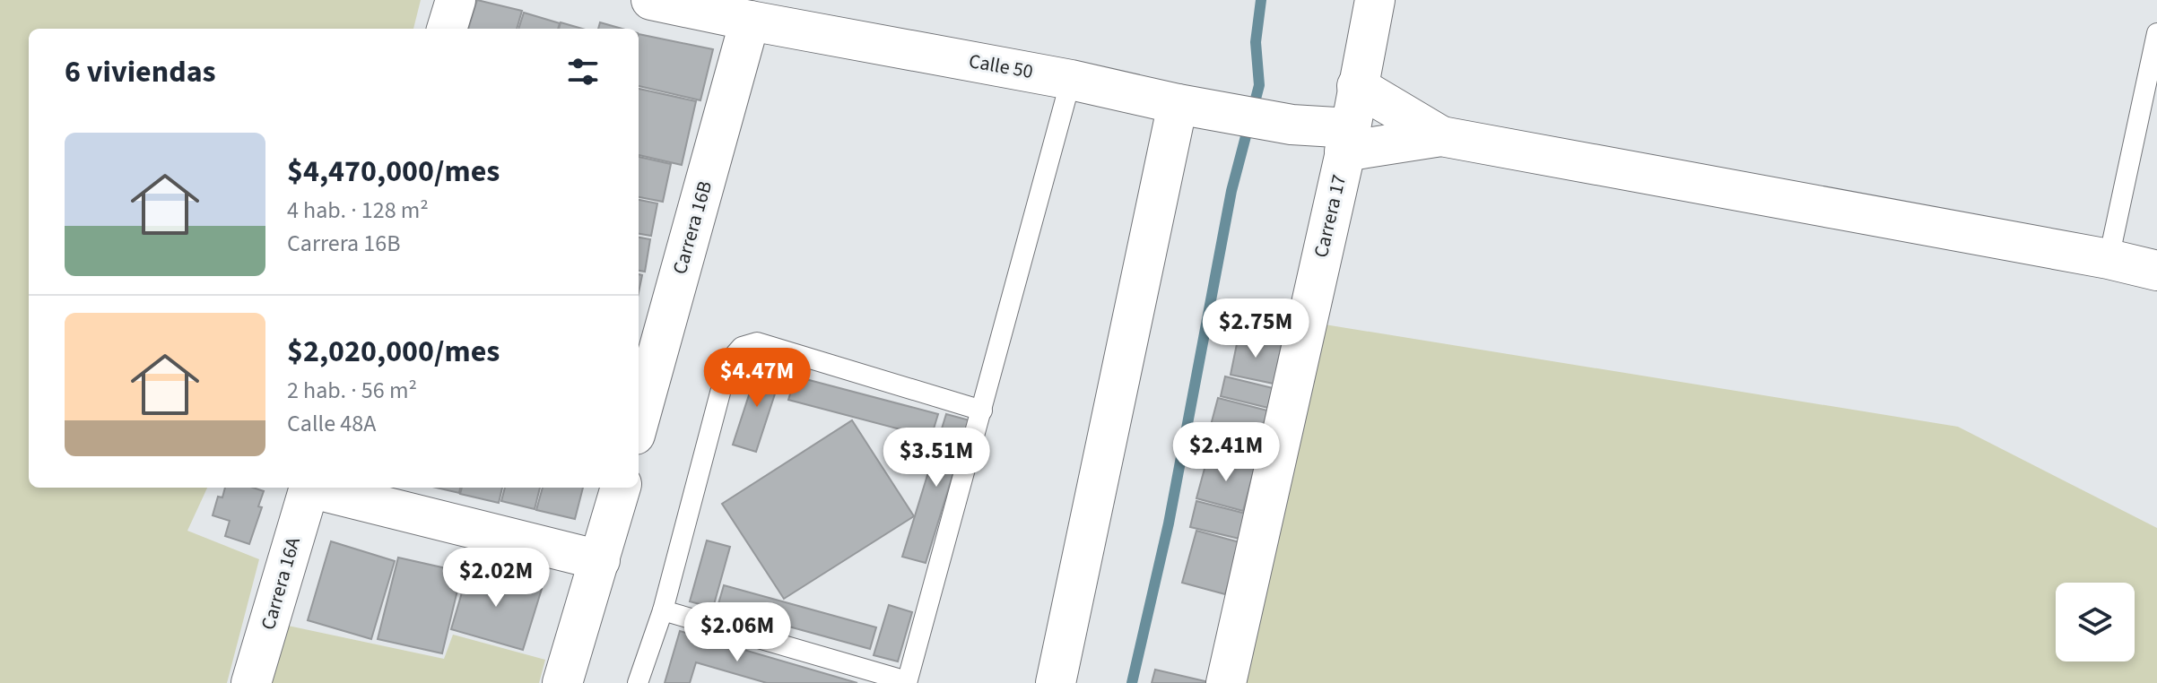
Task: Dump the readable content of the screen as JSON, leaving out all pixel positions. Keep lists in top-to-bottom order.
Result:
{
  "streets": {
    "street": [
      "Calle 50",
      "Carrera 17",
      "Carrera 16B",
      "Carrera 16A"
    ]
  },
  "crossings": [
    ["Calle 50", "Carrera 17"],
    ["Calle 50", "Carrera 16B"]
  ],
  "page": {
    "heading": "6 viviendas",
    "list": [
      {
        "name": "$4,470,000/mes",
        "note": "4 hab. · 128 m² · Carrera 16B"
      },
      {
        "name": "$2,020,000/mes",
        "note": "2 hab. · 56 m² · Calle 48A"
      }
    ],
    "price": [
      "$2.75M",
      "$4.47M",
      "$2.41M",
      "$3.51M",
      "$2.02M",
      "$2.06M"
    ]
  }
}
